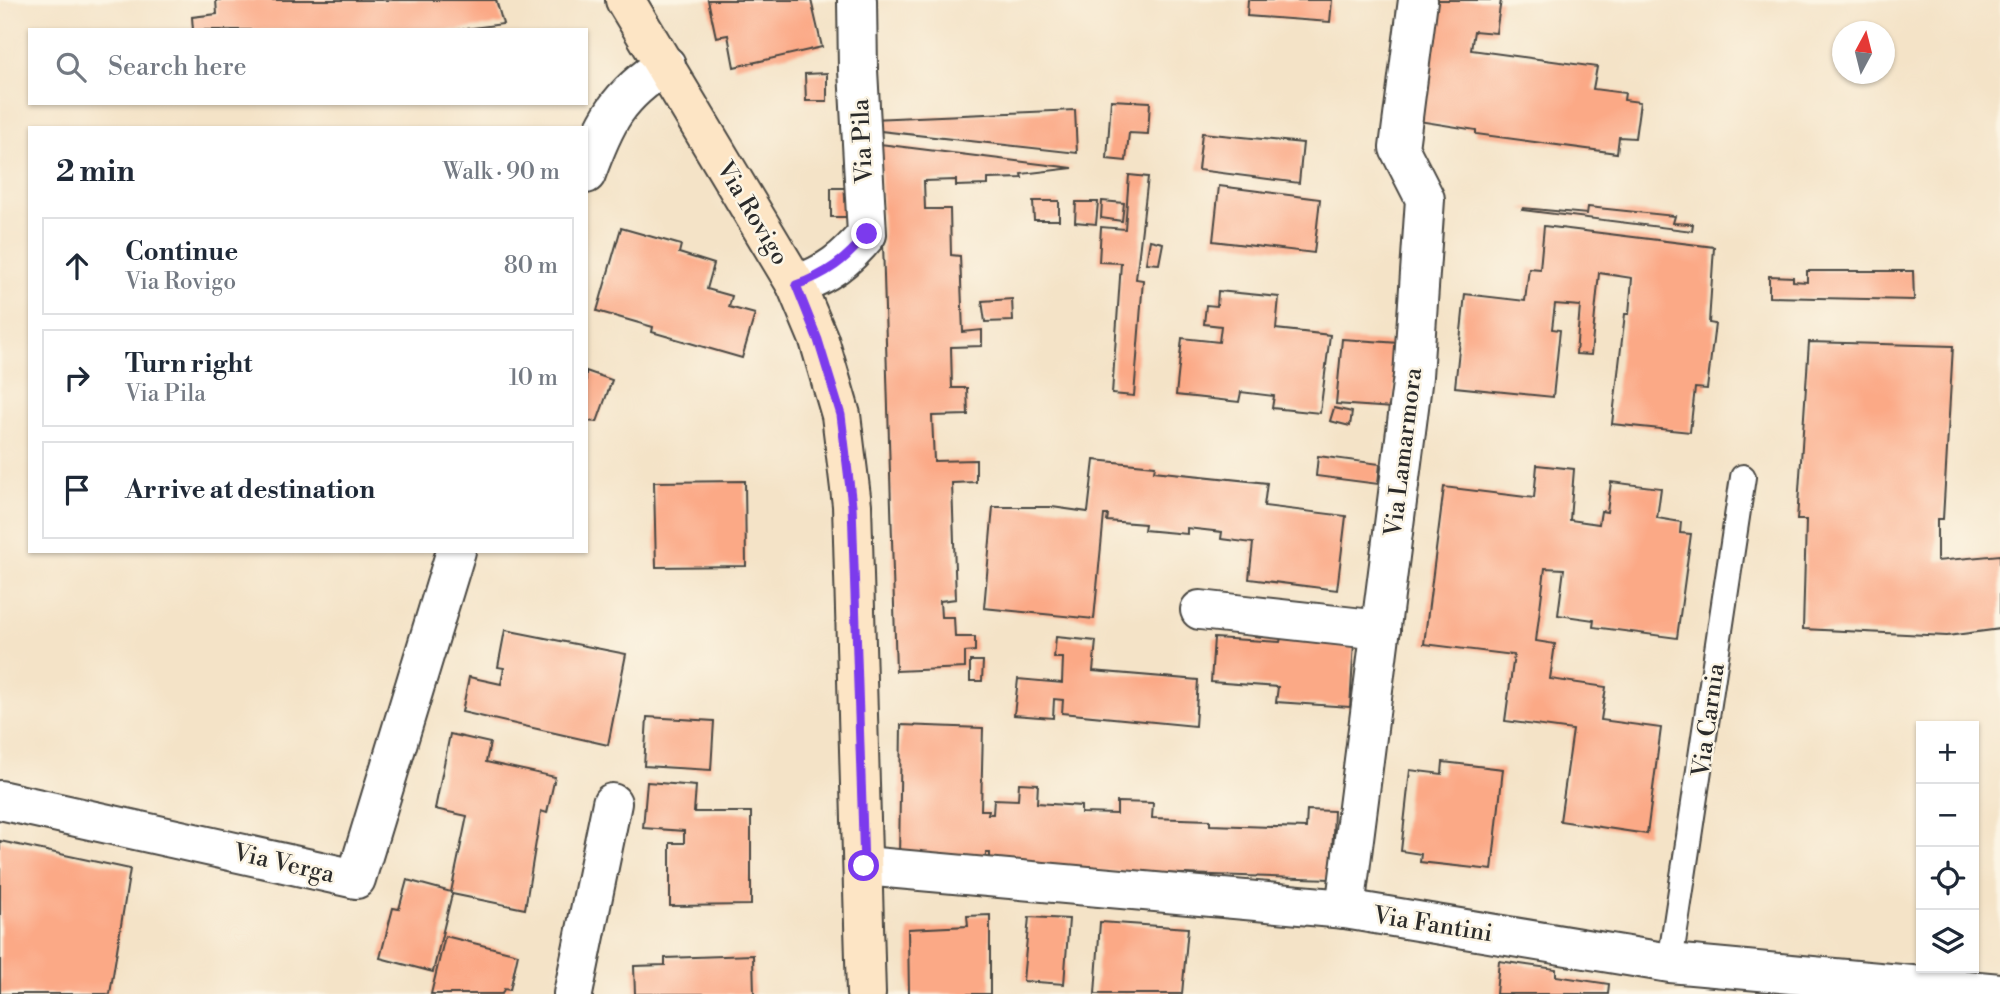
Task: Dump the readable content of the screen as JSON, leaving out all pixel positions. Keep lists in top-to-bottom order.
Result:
{
  "streets": {
    "main road": ["Via Rovigo"],
    "street": [
      "Via Pila",
      "Via Lamarmora",
      "Via Verga",
      "Via Fantini"
    ],
    "lane": ["Via Carnia"]
  },
  "crossings": [
    ["Via Pila", "Via Rovigo"],
    ["Via Rovigo", "Via Fantini"],
    ["Via Lamarmora", "Via Fantini"],
    ["Via Carnia", "Via Fantini"]
  ],
  "north": "top",
  "page": {
    "search": "Search here",
    "heading": ["2 min", "Walk · 90 m"],
    "list": [
      ["Continue", "Via Rovigo", "80 m"],
      ["Turn right", "Via Pila", "10 m"],
      "Arrive at destination"
    ],
    "map_buttons": ["+", "−"]
  }
}
